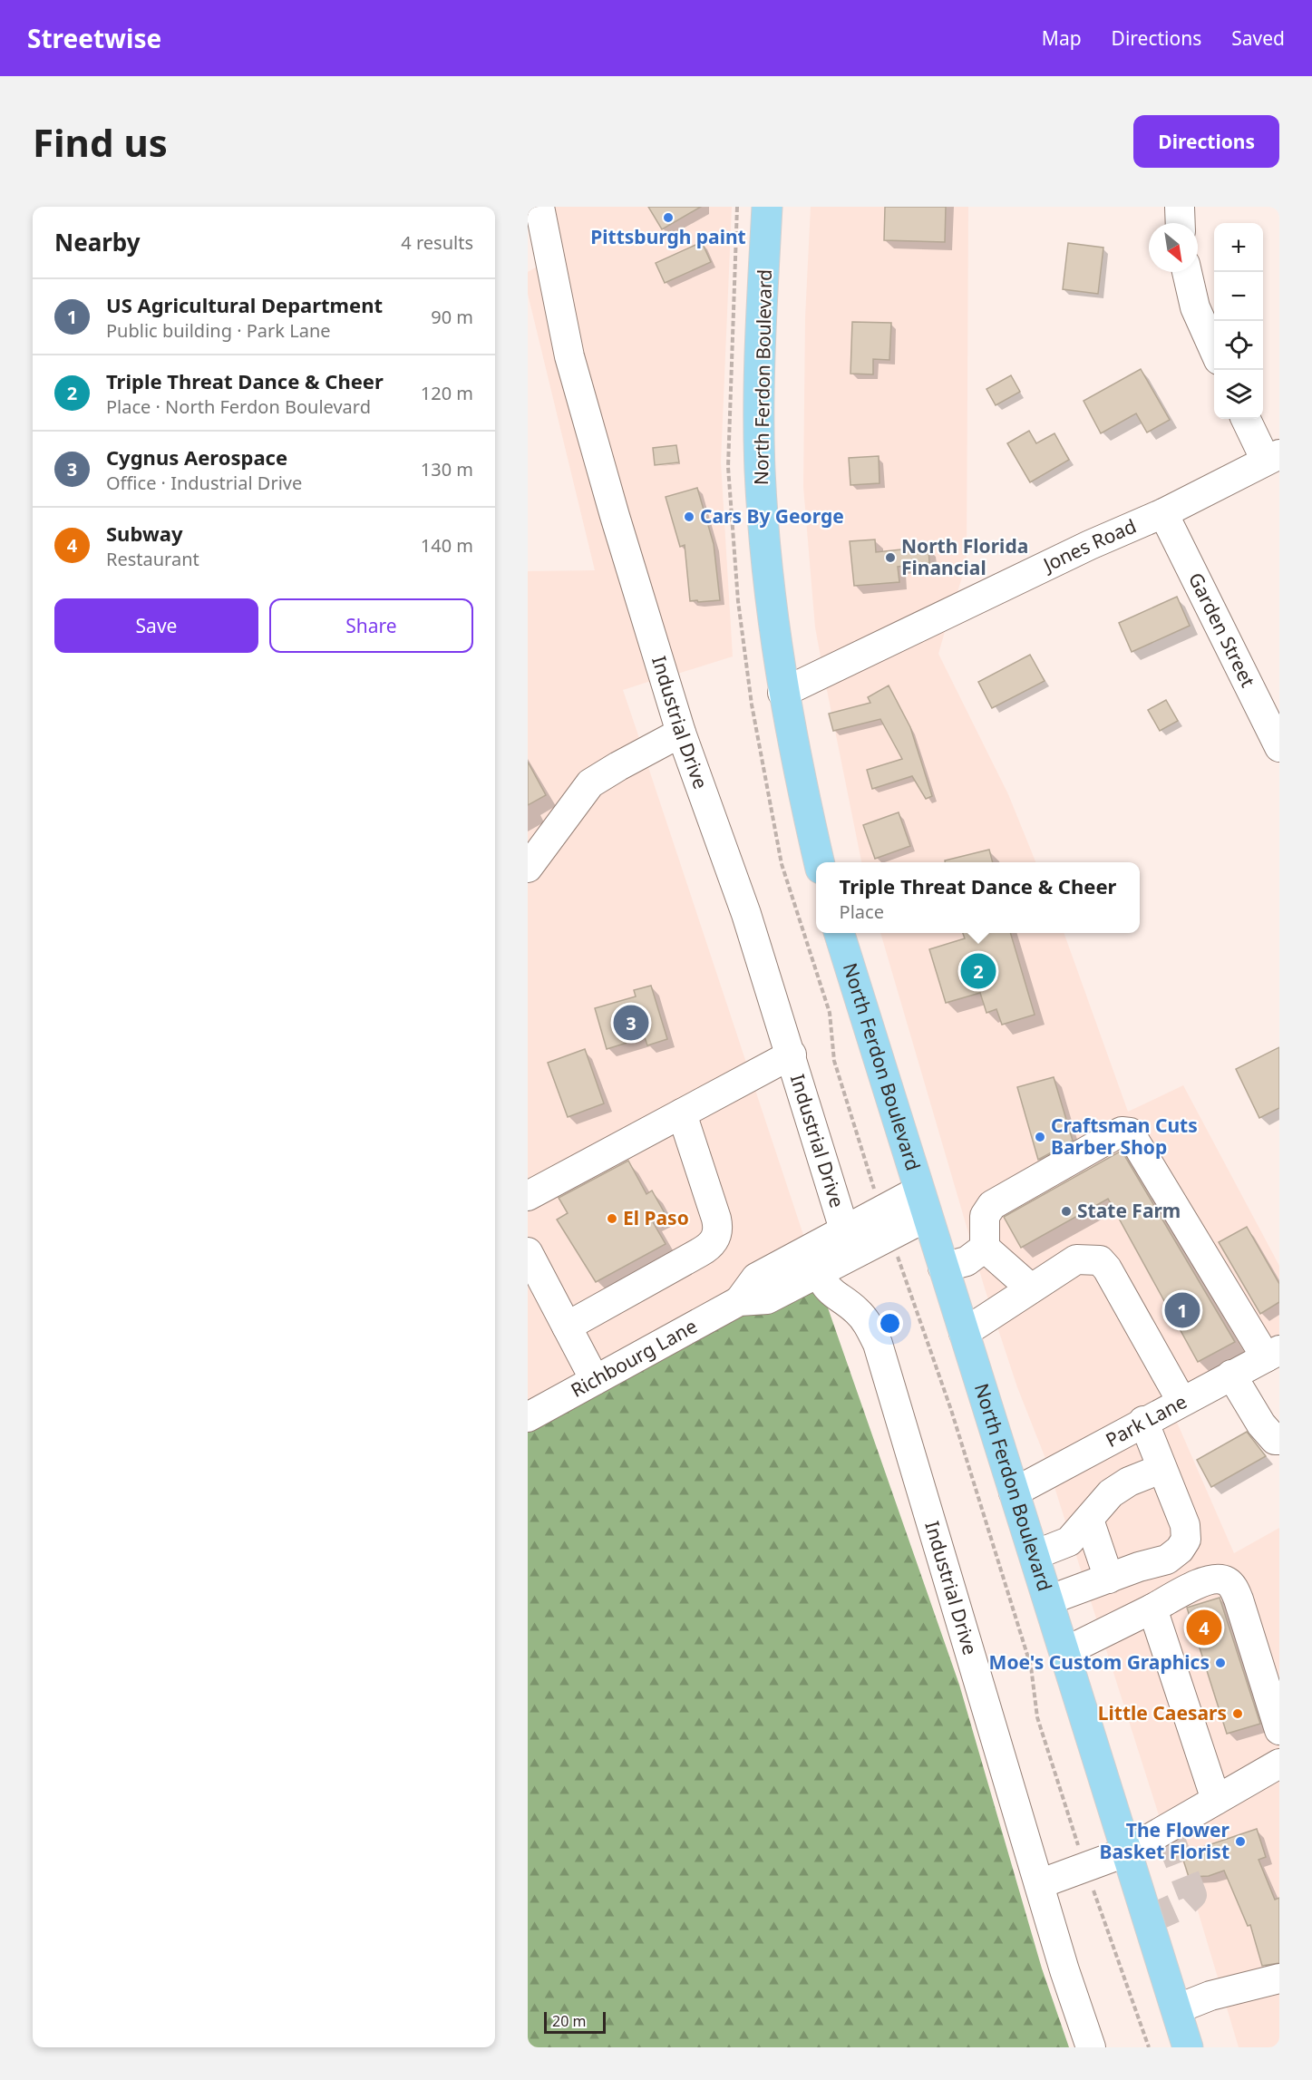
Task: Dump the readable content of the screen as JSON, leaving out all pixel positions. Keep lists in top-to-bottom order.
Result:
{
  "streets": {
    "main road": ["North Ferdon Boulevard"],
    "street": [
      "Jones Road",
      "Garden Street",
      "Industrial Drive",
      "Richbourg Lane",
      "Park Lane"
    ]
  },
  "crossings": [
    ["North Ferdon Boulevard", "Jones Road"],
    ["North Ferdon Boulevard", "Richbourg Lane"],
    ["North Ferdon Boulevard", "Park Lane"],
    ["Jones Road", "Garden Street"],
    ["Industrial Drive", "Richbourg Lane"]
  ],
  "places": [
    "Pittsburgh paint",
    "Cars By George",
    "North Florida Financial",
    "Craftsman Cuts Barber Shop",
    "State Farm",
    "El Paso",
    "Moe's Custom Graphics",
    "Little Caesars",
    "The Flower Basket Florist"
  ],
  "scale_bar": "20 m",
  "north": "bottom right",
  "page": {
    "header": "Streetwise",
    "nav": ["Map", "Directions", "Saved"],
    "buttons": [
      "Directions",
      ["Save", "Share"]
    ],
    "title": "Find us",
    "heading": ["Nearby", "4 results"],
    "map_buttons": ["+", "−"],
    "list": [
      {
        "mark": "1",
        "name": "US Agricultural Department",
        "note": "Public building · Park Lane",
        "value": "90 m"
      },
      {
        "mark": "2",
        "name": "Triple Threat Dance & Cheer",
        "note": "Place · North Ferdon Boulevard",
        "value": "120 m"
      },
      {
        "mark": "3",
        "name": "Cygnus Aerospace",
        "note": "Office · Industrial Drive",
        "value": "130 m"
      },
      {
        "mark": "4",
        "name": "Subway",
        "note": "Restaurant",
        "value": "140 m"
      }
    ],
    "popup": ["Triple Threat Dance & Cheer", "Place"],
    "pins": [
      "2",
      "3",
      "1",
      "4"
    ],
    "scale": "20 m"
  }
}
